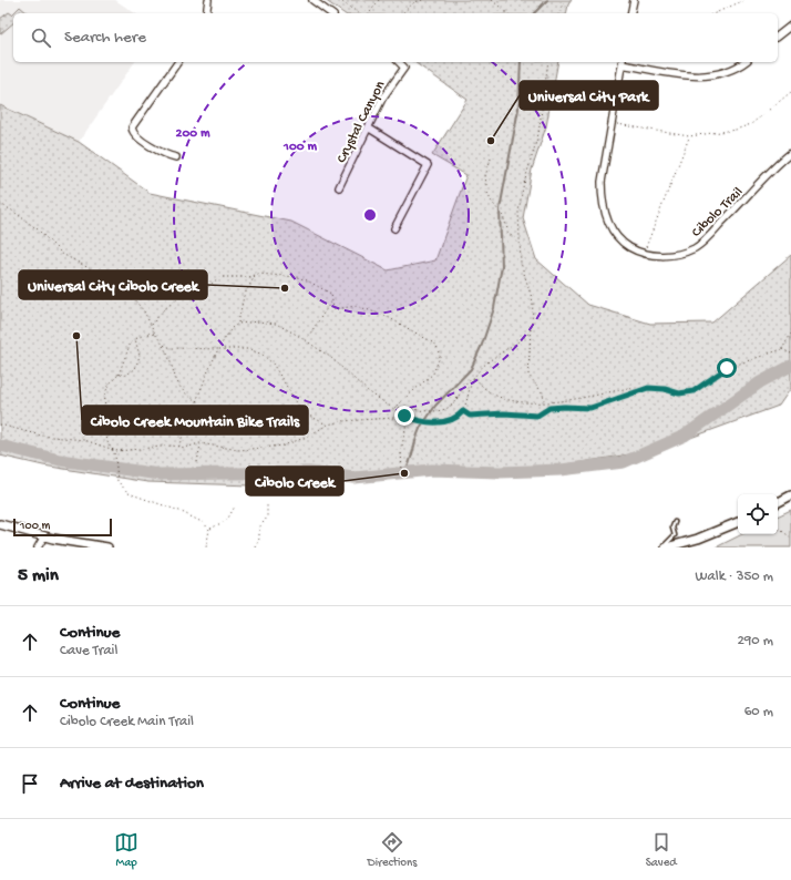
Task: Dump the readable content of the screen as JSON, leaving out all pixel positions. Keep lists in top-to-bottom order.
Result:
{
  "streets": {
    "street": ["Crystal Canyon", "Cibolo Trail"]
  },
  "places": [
    "Universal City Park",
    "Universal City Cibolo Creek",
    "Cibolo Creek Mountain Bike Trails",
    "Cibolo Creek"
  ],
  "scale_bar": "100 m",
  "page": {
    "search": "Search here",
    "scale": "100 m",
    "heading": ["5 min", "Walk · 350 m"],
    "list": [
      ["Continue", "Cave Trail", "290 m"],
      ["Continue", "Cibolo Creek Main Trail", "60 m"],
      "Arrive at destination"
    ],
    "nav": ["Map", "Directions", "Saved"]
  },
  "rings": ["200 m", "100 m"]
}
